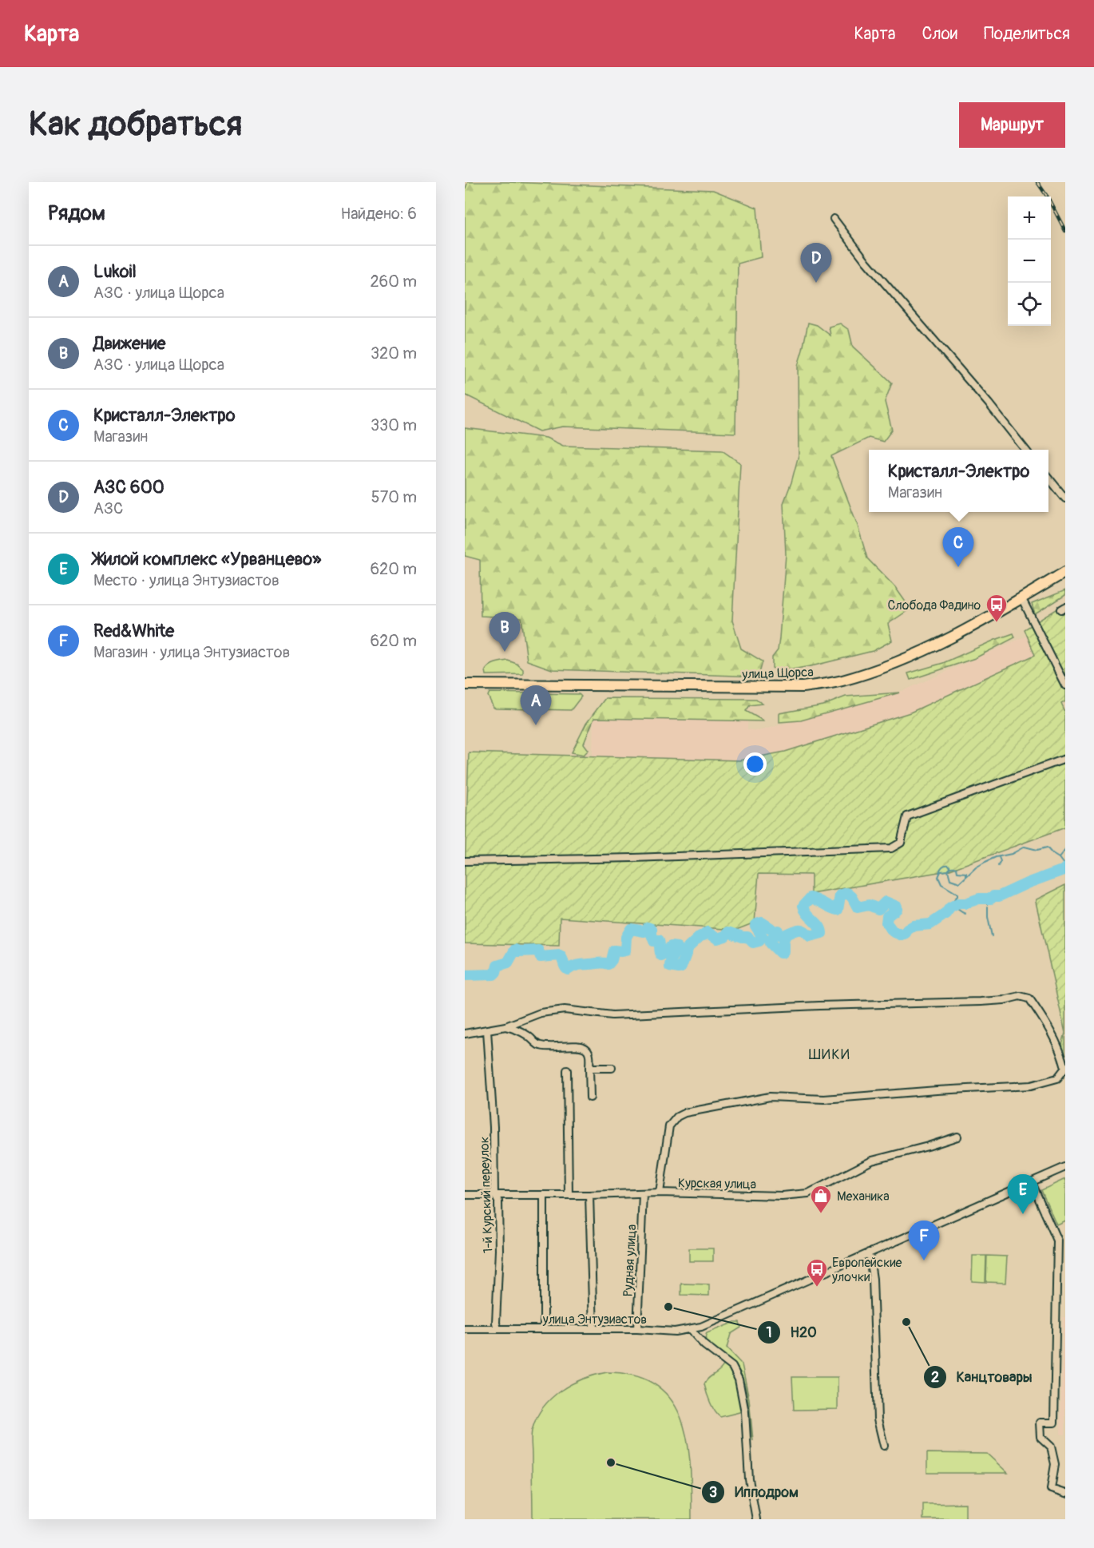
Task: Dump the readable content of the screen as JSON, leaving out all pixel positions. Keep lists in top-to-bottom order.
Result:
{
  "streets": {
    "main road": ["улица Щорса"],
    "street": [
      "Курская улица",
      "1-й Курский переулок",
      "Рудная улица",
      "улица Энтузиастов"
    ]
  },
  "crossings": [
    ["Курская улица", "1-й Курский переулок"],
    ["Курская улица", "Рудная улица"],
    ["1-й Курский переулок", "улица Энтузиастов"],
    ["Рудная улица", "улица Энтузиастов"]
  ],
  "districts": ["ШИКИ"],
  "places": {
    "bus stop": ["Слобода Фадино", "Европейские улочки"],
    "shop": ["Механика"],
    "other": ["H2O", "Канцтовары", "Ипподром"]
  },
  "page": {
    "header": "Карта",
    "nav": ["Карта", "Слои", "Поделиться"],
    "buttons": "Маршрут",
    "title": "Как добраться",
    "heading": ["Рядом", "Найдено: 6"],
    "map_buttons": ["+", "−"],
    "pins": [
      "D",
      "C",
      "B",
      "A",
      "E",
      "F"
    ],
    "list": [
      {
        "mark": "A",
        "name": "Lukoil",
        "note": "АЗС · улица Щорса",
        "value": "260 m"
      },
      {
        "mark": "B",
        "name": "Движение",
        "note": "АЗС · улица Щорса",
        "value": "320 m"
      },
      {
        "mark": "C",
        "name": "Кристалл-Электро",
        "note": "Магазин",
        "value": "330 m"
      },
      {
        "mark": "D",
        "name": "АЗС 600",
        "note": "АЗС",
        "value": "570 m"
      },
      {
        "mark": "E",
        "name": "Жилой комплекс «Урванцево»",
        "note": "Место · улица Энтузиастов",
        "value": "620 m"
      },
      {
        "mark": "F",
        "name": "Red&White",
        "note": "Магазин · улица Энтузиастов",
        "value": "620 m"
      }
    ],
    "popup": ["Кристалл-Электро", "Магазин"]
  }
}
